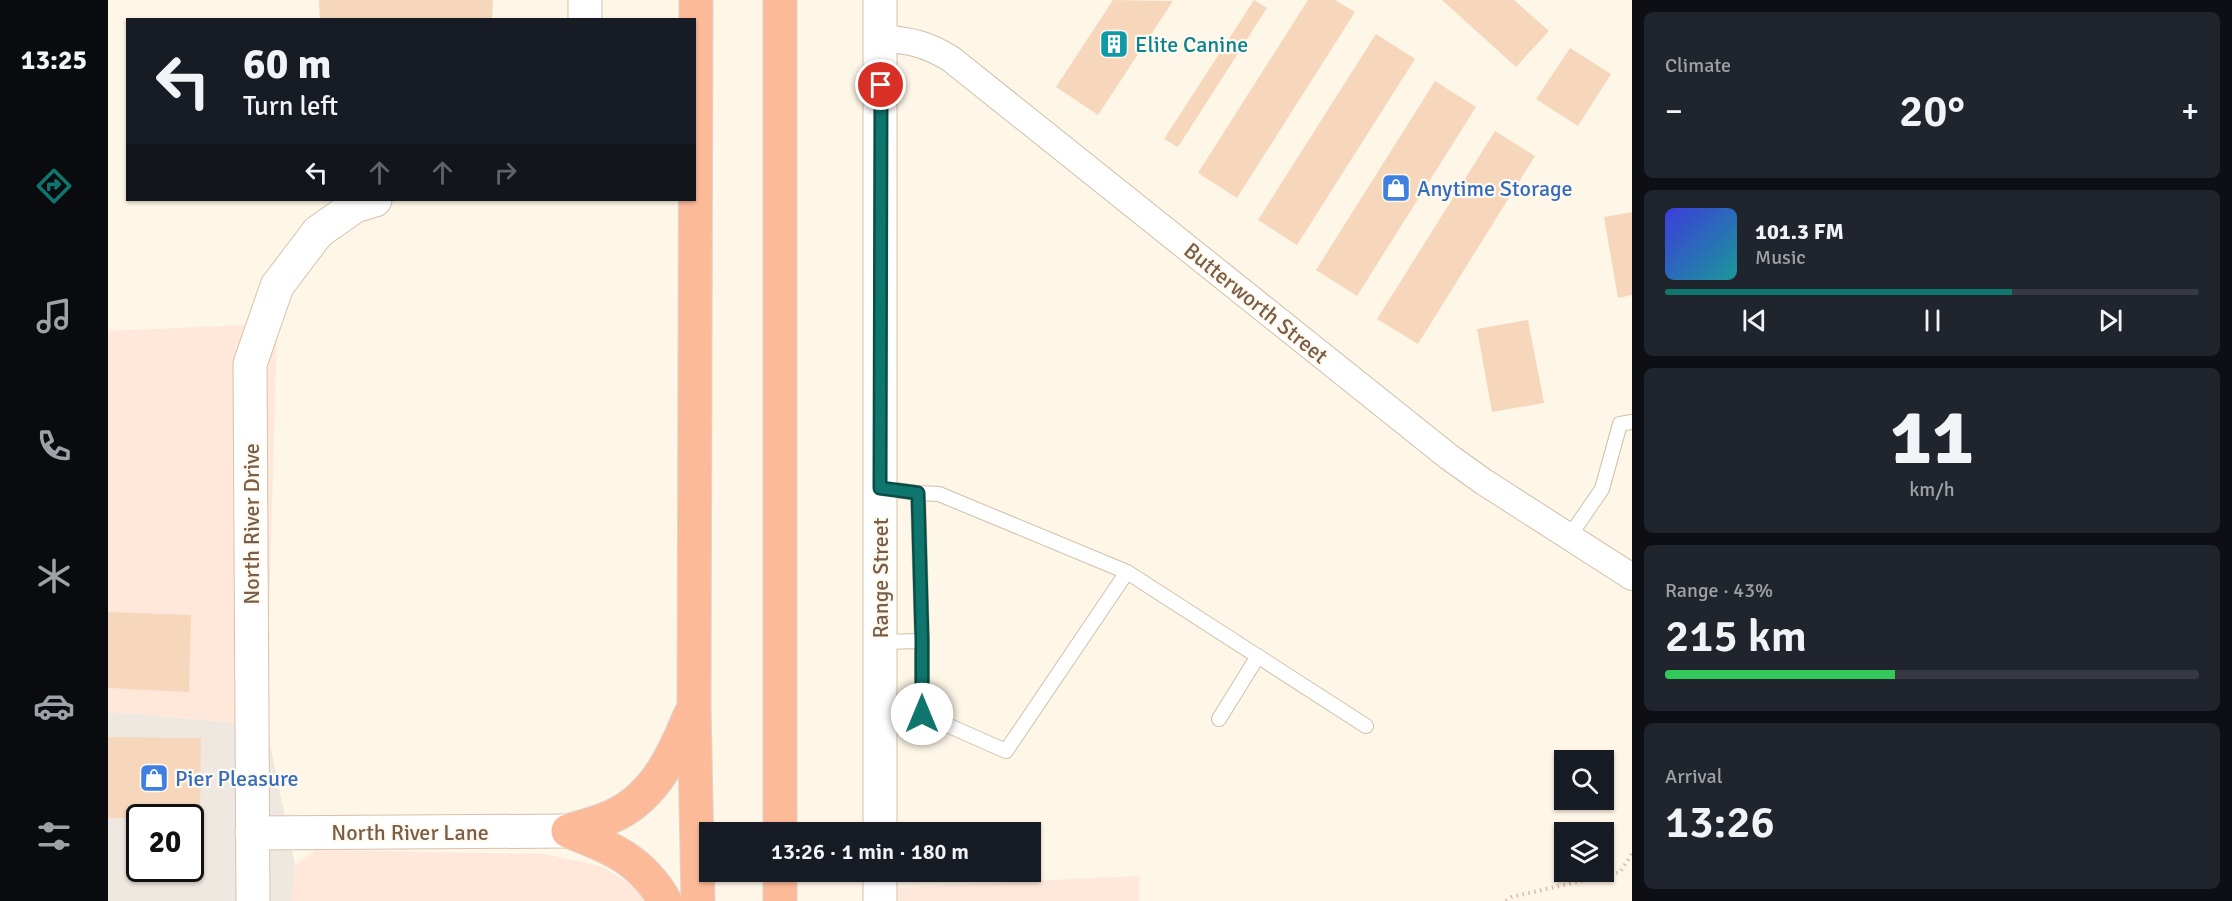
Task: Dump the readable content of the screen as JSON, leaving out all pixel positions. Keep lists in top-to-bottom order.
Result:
{
  "streets": {
    "street": [
      "Butterworth Street",
      "North River Drive",
      "Range Street",
      "North River Lane"
    ]
  },
  "crossings": [
    ["Butterworth Street", "Range Street"],
    ["North River Drive", "North River Lane"]
  ],
  "places": {
    "building": ["Elite Canine"],
    "shop": ["Anytime Storage", "Pier Pleasure"]
  },
  "page": {
    "tabs": "13:25",
    "tile": [
      "Climate",
      ["11", "km/h"],
      ["Range · 43%", "215 km"],
      ["Arrival", "13:26"]
    ],
    "turn": ["60 m", "Turn left"],
    "heat": ["−", "20°", "+"],
    "song": ["101.3 FM", "Music"],
    "limit": "20",
    "trip": "13:26 · 1 min · 180 m"
  }
}
